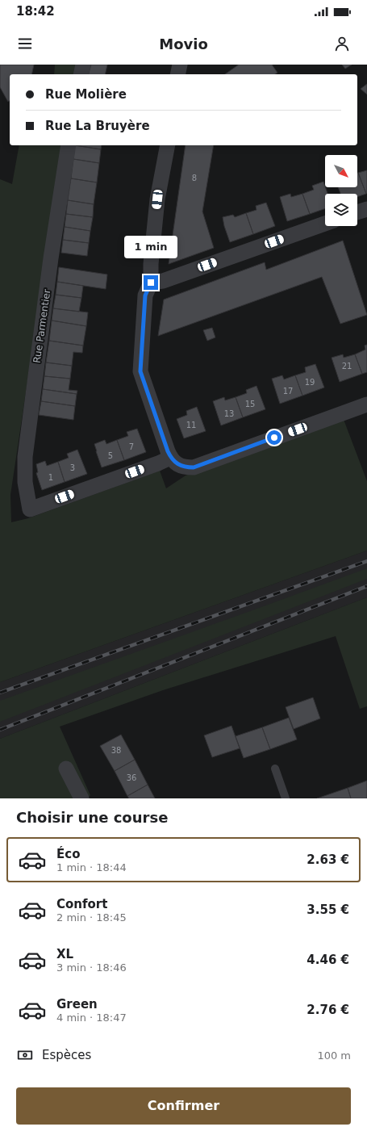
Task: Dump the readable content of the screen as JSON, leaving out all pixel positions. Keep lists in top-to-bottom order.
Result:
{
  "streets": {
    "street": ["Rue Parmentier"]
  },
  "house_numbers": [
    "8",
    "21",
    "19",
    "17",
    "15",
    "13",
    "11",
    "7",
    "5",
    "3",
    "1",
    "38",
    "36"
  ],
  "north": "bottom right",
  "page": {
    "status": "18:42",
    "header": "Movio",
    "banner": ["Rue Molière", "Rue La Bruyère"],
    "bubble": "1 min",
    "heading": "Choisir une course",
    "list": [
      {
        "name": "Éco",
        "note": "1 min · 18:44",
        "value": "2.63 €"
      },
      {
        "name": "Confort",
        "note": "2 min · 18:45",
        "value": "3.55 €"
      },
      {
        "name": "XL",
        "note": "3 min · 18:46",
        "value": "4.46 €"
      },
      {
        "name": "Green",
        "note": "4 min · 18:47",
        "value": "2.76 €"
      }
    ],
    "pay": ["Espèces", "100 m"],
    "buttons": "Confirmer"
  }
}
